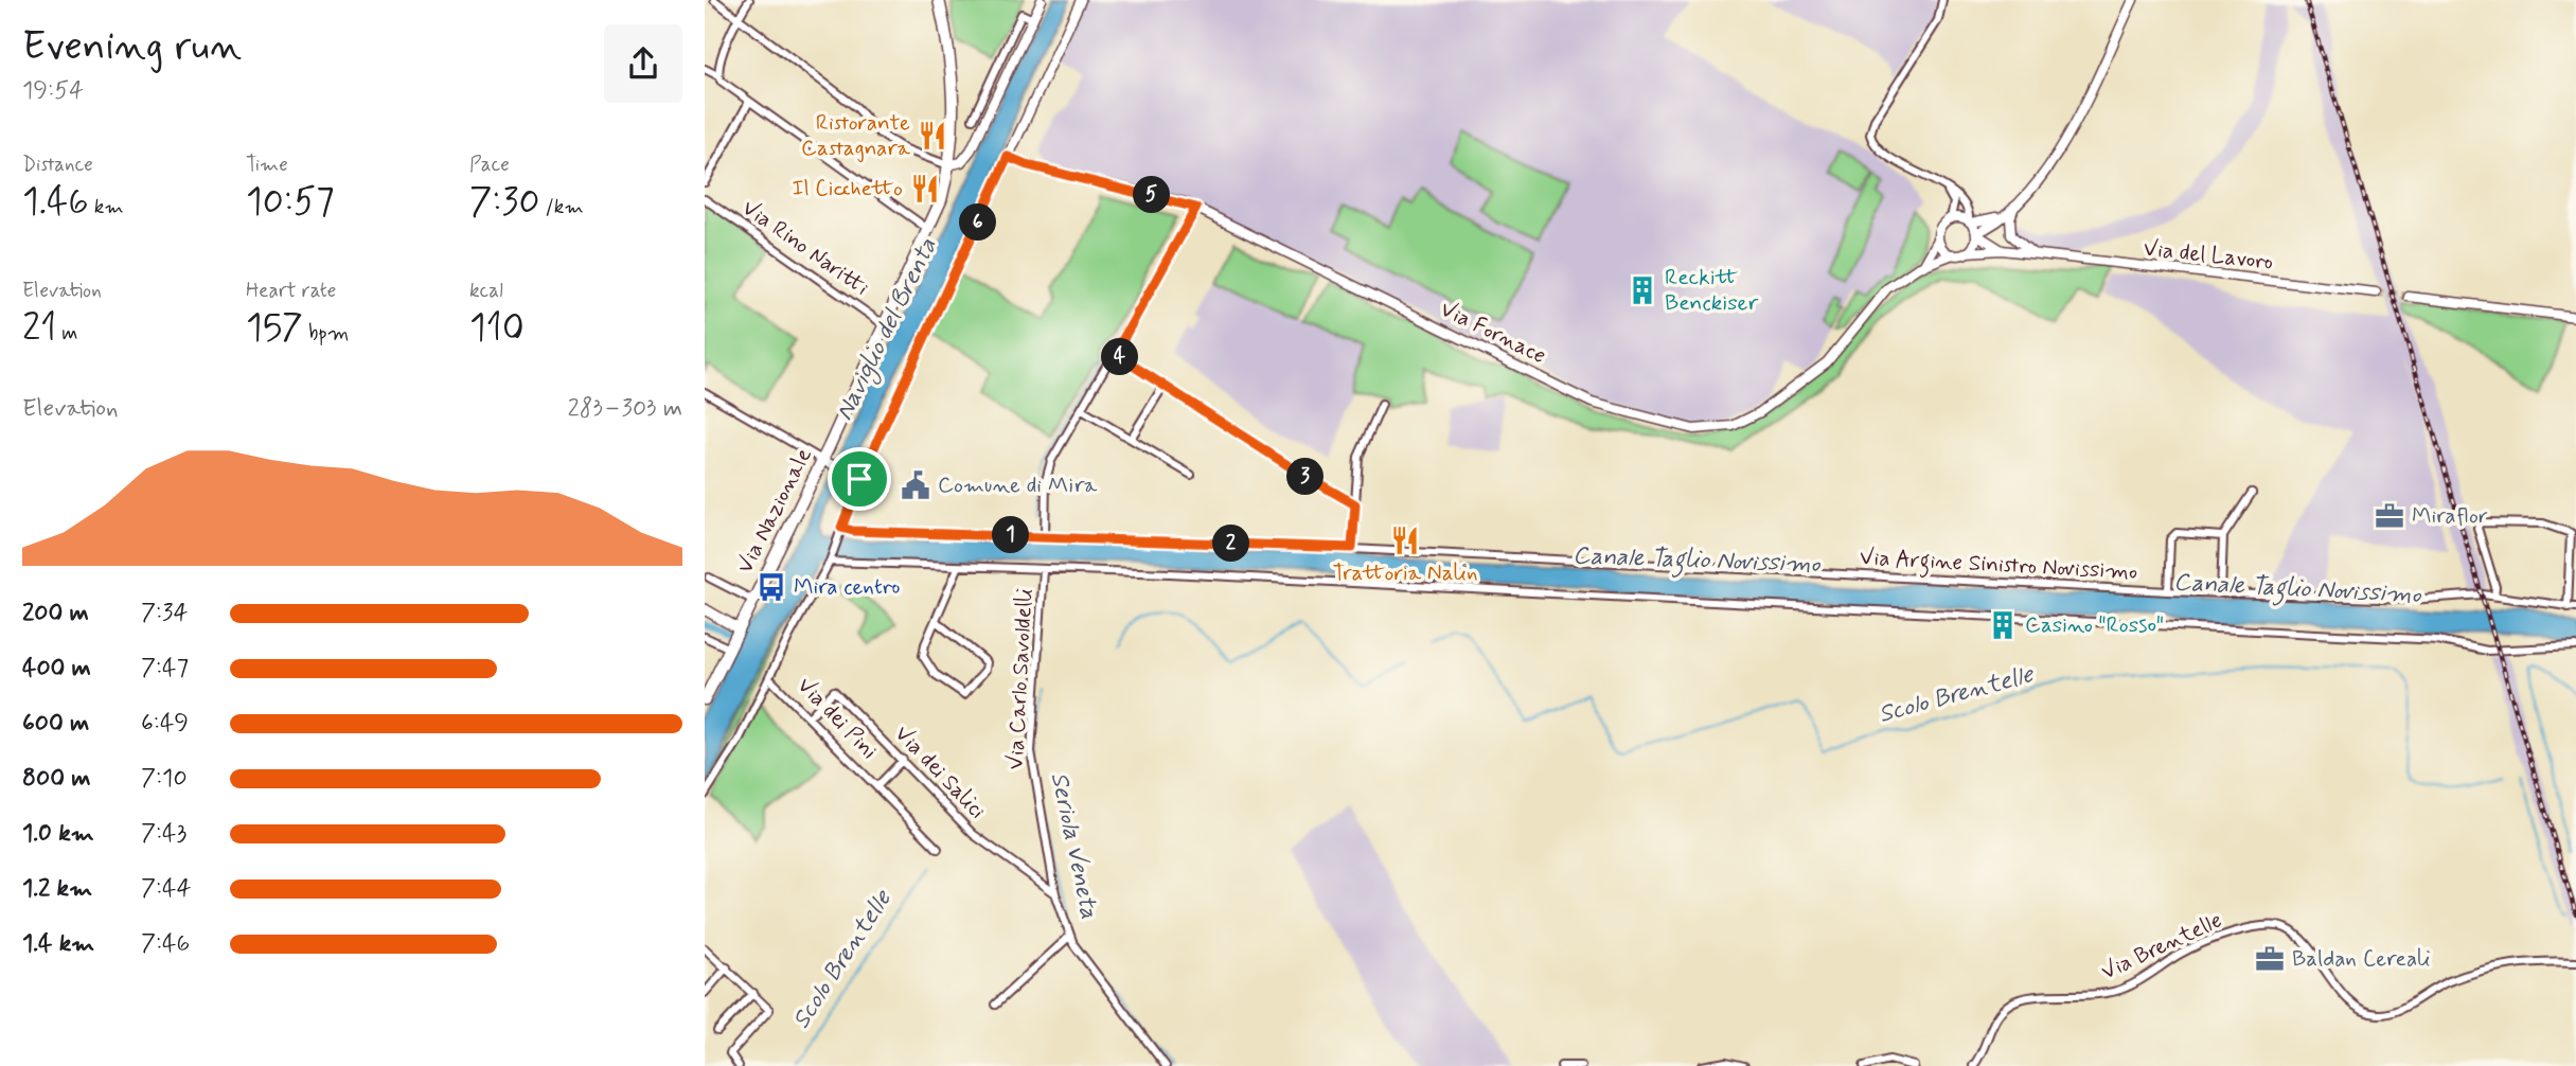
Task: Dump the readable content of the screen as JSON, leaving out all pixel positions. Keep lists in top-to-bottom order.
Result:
{
  "streets": {
    "main road": ["Via Nazionale"],
    "street": [
      "Via Rino Naritti",
      "Via del Lavoro",
      "Via Fornace",
      "Via Argine Sinistro Novissimo",
      "Via Carlo Savoldelli",
      "Via dei Pini",
      "Via dei Salici",
      "Via Brentelle"
    ]
  },
  "crossings": [
    ["Via Rino Naritti", "Via Nazionale"],
    ["Via del Lavoro", "Via Fornace"],
    ["Via Carlo Savoldelli", "Via dei Salici"],
    ["Via dei Pini", "Via dei Salici"]
  ],
  "water": [
    "Naviglio del Brenta",
    "Canale Taglio Novissimo",
    "Scolo Brentelle",
    "Seriola Veneta"
  ],
  "places": {
    "restaurant": ["Ristorante Castagnara", "Il Cicchetto", "Trattoria Nalin"],
    "building": ["Reckitt Benckiser", "Casino \"Rosso\""],
    "public building": ["Comune di Mira"],
    "office": ["Miraflor", "Baldan Cereali"],
    "bus stop": ["Mira centro"]
  },
  "page": {
    "heading": ["Evening run", "19:54"],
    "stats": [
      ["Distance", "1.46 km"],
      ["Time", "10:57"],
      ["Pace", "7:30 /km"],
      ["Elevation", "21 m"],
      ["Heart rate", "157 bpm"],
      ["kcal", "110"]
    ],
    "pins": [
      "5",
      "6",
      "4",
      "3",
      "1",
      "2"
    ],
    "chart": ["Elevation", "283–303 m"],
    "list": [
      {
        "name": "200 m",
        "note": "7:34"
      },
      {
        "name": "400 m",
        "note": "7:47"
      },
      {
        "name": "600 m",
        "note": "6:49"
      },
      {
        "name": "800 m",
        "note": "7:10"
      },
      {
        "name": "1.0 km",
        "note": "7:43"
      },
      {
        "name": "1.2 km",
        "note": "7:44"
      },
      {
        "name": "1.4 km",
        "note": "7:46"
      }
    ]
  }
}
